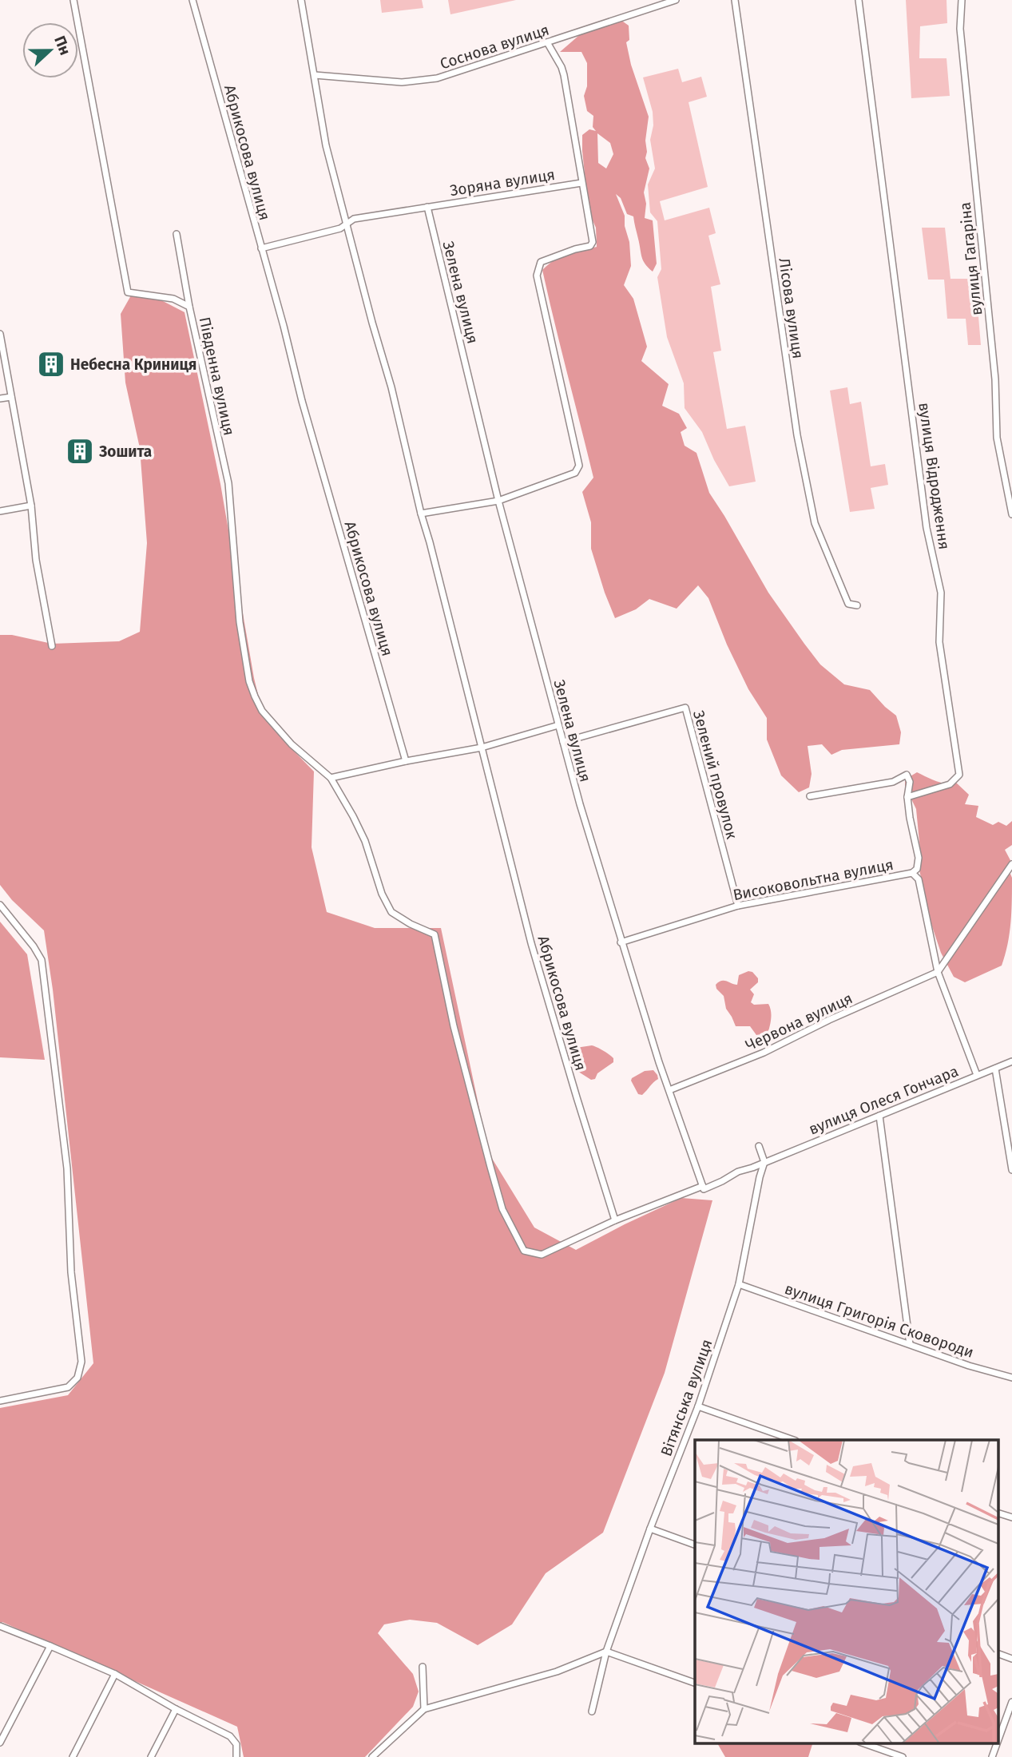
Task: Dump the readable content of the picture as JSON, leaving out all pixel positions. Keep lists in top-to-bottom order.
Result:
{
  "streets": {
    "street": [
      "Соснова вулиця",
      "Абрикосова вулиця",
      "Зоряна вулиця",
      "вулиця Гагаріна",
      "Зелена вулиця",
      "Лісова вулиця",
      "Південна вулиця",
      "вулиця Відродження",
      "Зелений провулок",
      "Високовольтна вулиця",
      "Червона вулиця",
      "вулиця Олеся Гончара",
      "вулиця Григорія Сковороди",
      "Вітянська вулиця"
    ]
  },
  "crossings": [
    ["Абрикосова вулиця", "Зоряна вулиця"],
    ["Зоряна вулиця", "Зелена вулиця"],
    ["Зелена вулиця", "Зелений провулок"],
    ["Зелена вулиця", "Високовольтна вулиця"],
    ["Зелена вулиця", "Червона вулиця"],
    ["Зелений провулок", "Високовольтна вулиця"],
    ["Високовольтна вулиця", "Червона вулиця"],
    ["Високовольтна вулиця", "вулиця Олеся Гончара"],
    ["вулиця Олеся Гончара", "Вітянська вулиця"],
    ["вулиця Григорія Сковороди", "Вітянська вулиця"]
  ],
  "places": {
    "building": ["Небесна Криниця", "Зошита"]
  },
  "north": "right"
}
